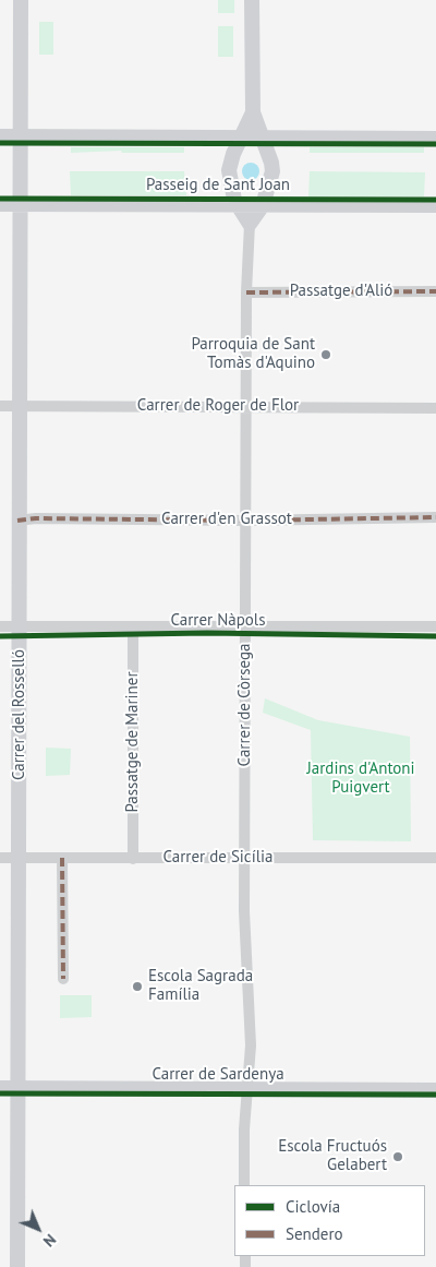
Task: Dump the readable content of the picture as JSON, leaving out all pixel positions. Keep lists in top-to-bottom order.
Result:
{
  "streets": {
    "main road": ["Passeig de Sant Joan", "Carrer del Rosselló", "Carrer de Sardenya"],
    "street": [
      "Passatge d'Alió",
      "Carrer de Roger de Flor",
      "Carrer d'en Grassot",
      "Carrer de Còrsega",
      "Passatge de Mariner",
      "Carrer de Sicília"
    ],
    "cycle path": ["Carrer Nàpols"]
  },
  "crossings": [
    ["Passeig de Sant Joan", "Carrer del Rosselló"],
    ["Passatge d'Alió", "Carrer de Còrsega"],
    ["Carrer de Roger de Flor", "Carrer de Còrsega"],
    ["Carrer de Roger de Flor", "Carrer del Rosselló"],
    ["Carrer d'en Grassot", "Carrer de Còrsega"],
    ["Carrer d'en Grassot", "Carrer del Rosselló"],
    ["Carrer de Còrsega", "Carrer de Sicília"],
    ["Carrer de Còrsega", "Carrer de Sardenya"],
    ["Carrer del Rosselló", "Carrer de Sicília"],
    ["Carrer del Rosselló", "Carrer de Sardenya"],
    ["Passatge de Mariner", "Carrer de Sicília"]
  ],
  "parks": ["Jardins d'Antoni Puigvert"],
  "places": ["Parroquia de Sant Tomàs d'Aquino", "Escola Sagrada Família", "Escola Fructuós Gelabert"],
  "legend": ["Ciclovía", "Sendero"],
  "north": "bottom right"
}
